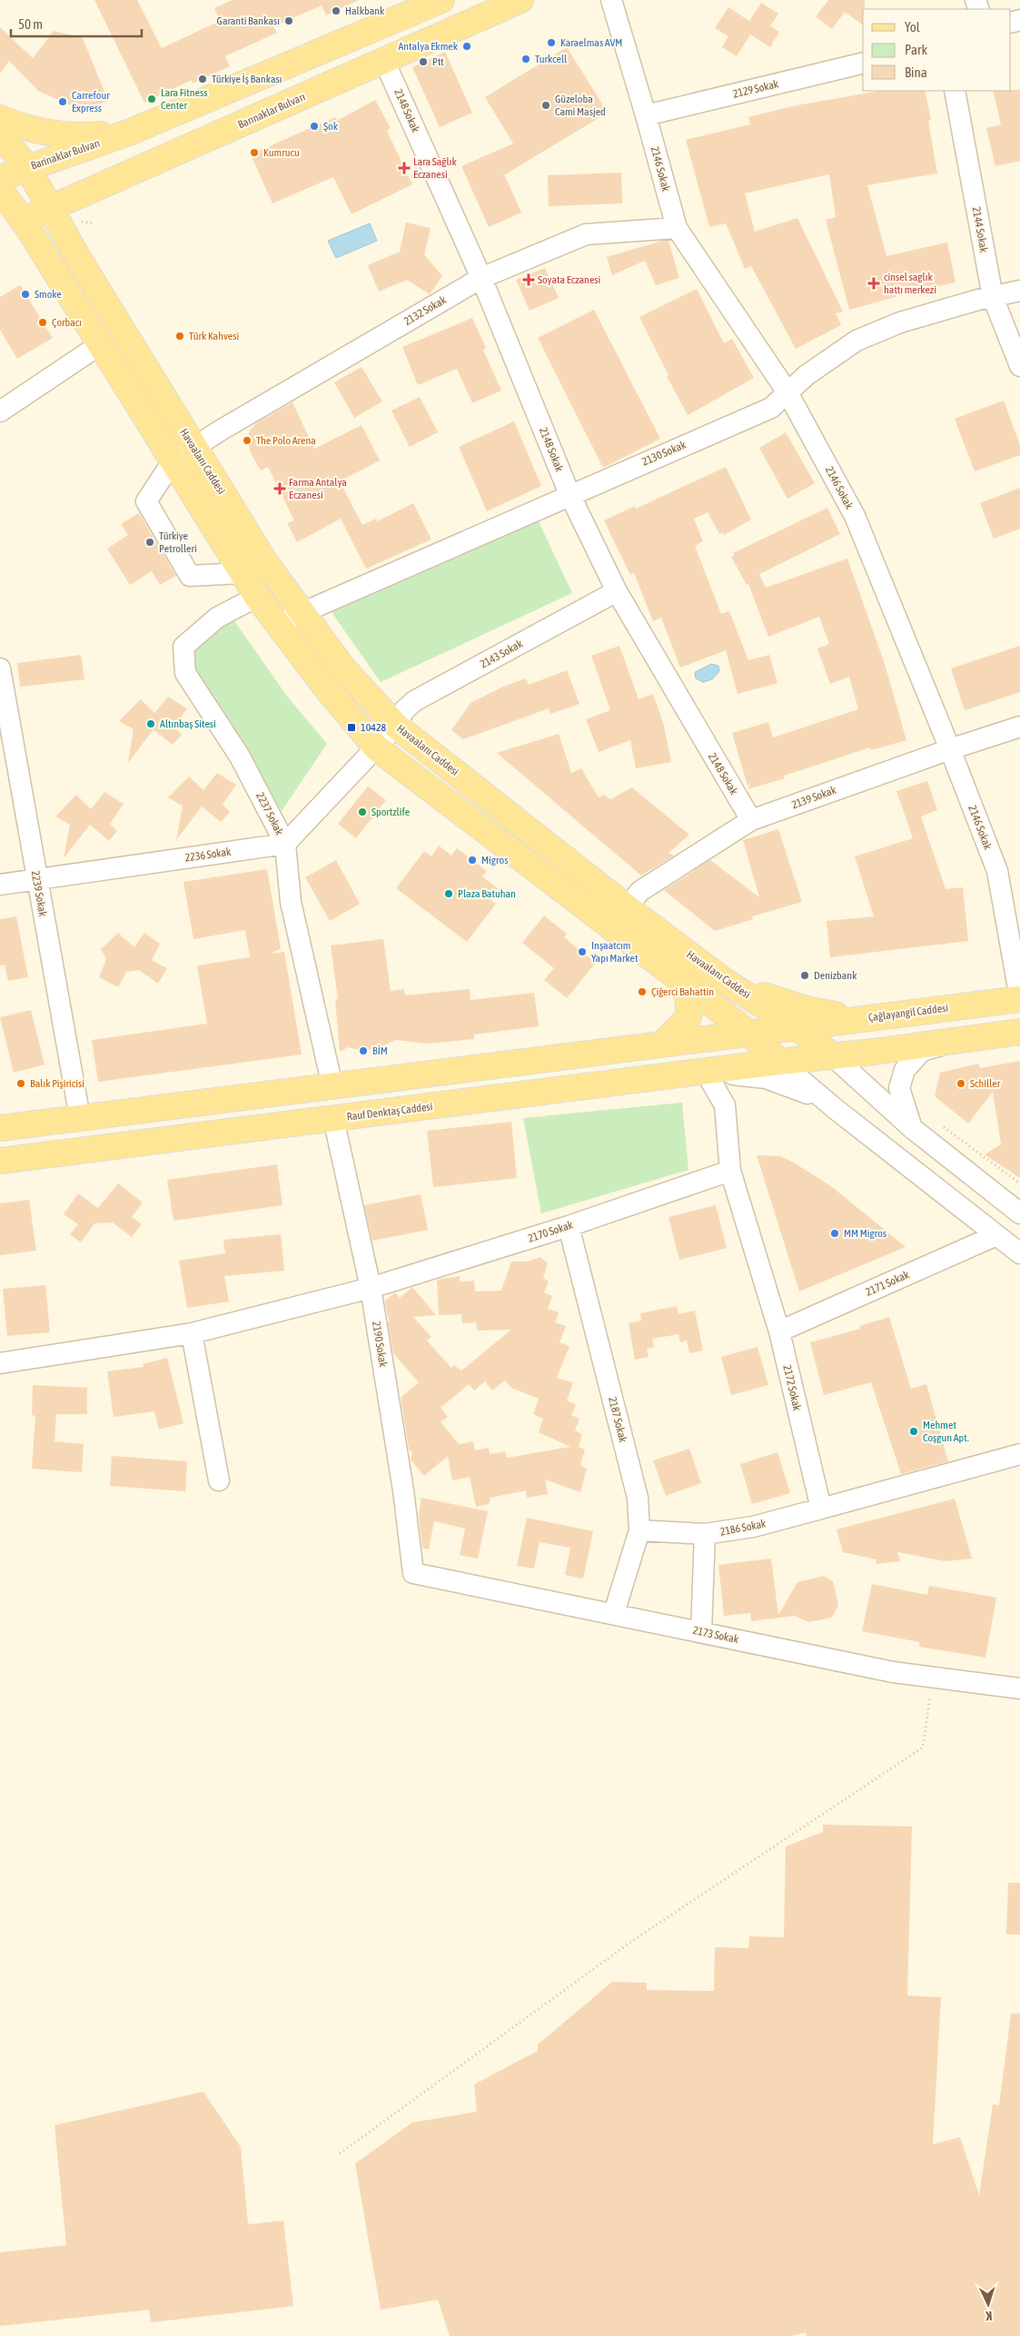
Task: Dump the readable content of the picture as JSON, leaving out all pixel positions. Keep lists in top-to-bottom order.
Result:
{
  "streets": {
    "main road": [
      "Barınaklar Bulvarı",
      "Barinaklar Bulvarı",
      "Havaalanı Caddesi",
      "Çağlayangil Caddesi",
      "Rauf Denktaş Caddesi"
    ],
    "street": [
      "2129 Sokak",
      "2148 Sokak",
      "2146 Sokak",
      "2144 Sokak",
      "2132 Sokak",
      "2130 Sokak",
      "2143 Sokak",
      "2139 Sokak",
      "2237 Sokak",
      "2236 Sokak",
      "2239 Sokak",
      "2170 Sokak",
      "2171 Sokak",
      "2190 Sokak",
      "2172 Sokak",
      "2187 Sokak",
      "2186 Sokak",
      "2173 Sokak"
    ]
  },
  "crossings": [
    ["2129 Sokak", "2146 Sokak"],
    ["Barınaklar Bulvarı", "2148 Sokak"],
    ["Barınaklar Bulvarı", "Havaalanı Caddesi"],
    ["2148 Sokak", "2132 Sokak"],
    ["2148 Sokak", "2130 Sokak"],
    ["2148 Sokak", "2143 Sokak"],
    ["2148 Sokak", "2139 Sokak"],
    ["Barinaklar Bulvarı", "Havaalanı Caddesi"],
    ["2146 Sokak", "2132 Sokak"],
    ["2146 Sokak", "2130 Sokak"],
    ["2146 Sokak", "2139 Sokak"],
    ["2146 Sokak", "Çağlayangil Caddesi"],
    ["2144 Sokak", "2130 Sokak"],
    ["2132 Sokak", "Havaalanı Caddesi"],
    ["2130 Sokak", "Havaalanı Caddesi"],
    ["Havaalanı Caddesi", "2143 Sokak"],
    ["Havaalanı Caddesi", "2139 Sokak"],
    ["Havaalanı Caddesi", "Çağlayangil Caddesi"],
    ["Havaalanı Caddesi", "Rauf Denktaş Caddesi"],
    ["2237 Sokak", "2236 Sokak"],
    ["2236 Sokak", "2239 Sokak"],
    ["Rauf Denktaş Caddesi", "2190 Sokak"],
    ["Rauf Denktaş Caddesi", "2172 Sokak"],
    ["2170 Sokak", "2190 Sokak"],
    ["2170 Sokak", "2172 Sokak"],
    ["2170 Sokak", "2187 Sokak"],
    ["2171 Sokak", "2172 Sokak"],
    ["2190 Sokak", "2173 Sokak"],
    ["2172 Sokak", "2186 Sokak"],
    ["2187 Sokak", "2173 Sokak"],
    ["2186 Sokak", "2173 Sokak"]
  ],
  "places": {
    "other": [
      "Halkbank",
      "Garanti Bankası",
      "Karaelmas AVM",
      "Antalya Ekmek",
      "Turkcell",
      "Ptt",
      "Türkiye İş Bankası",
      "Lara Fitness Center",
      "Carrefour Express",
      "Güzeloba Cami Masjed",
      "Şok",
      "Kumrucu",
      "Smoke",
      "Çorbacı",
      "Türk Kahvesi",
      "The Polo Arena",
      "Türkiye Petrolleri",
      "Altınbaş Sitesi",
      "Sportzlife",
      "Migros",
      "Plaza Batuhan",
      "Inşaatcım Yapı Market",
      "Denizbank",
      "Çiğerci Bahattin",
      "BİM",
      "Balık Pişiricisi",
      "Schiller",
      "MM Migros",
      "Mehmet Coşgun Apt."
    ],
    "health": [
      "Lara Sağlık Eczanesi",
      "Soyata Eczanesi",
      "cinsel saglık hattı merkezi",
      "Farma Antalya Eczanesi"
    ],
    "transit": ["10428"]
  },
  "legend": ["Yol", "Park", "Bina"],
  "scale_bar": "50 m",
  "north": "bottom"
}
